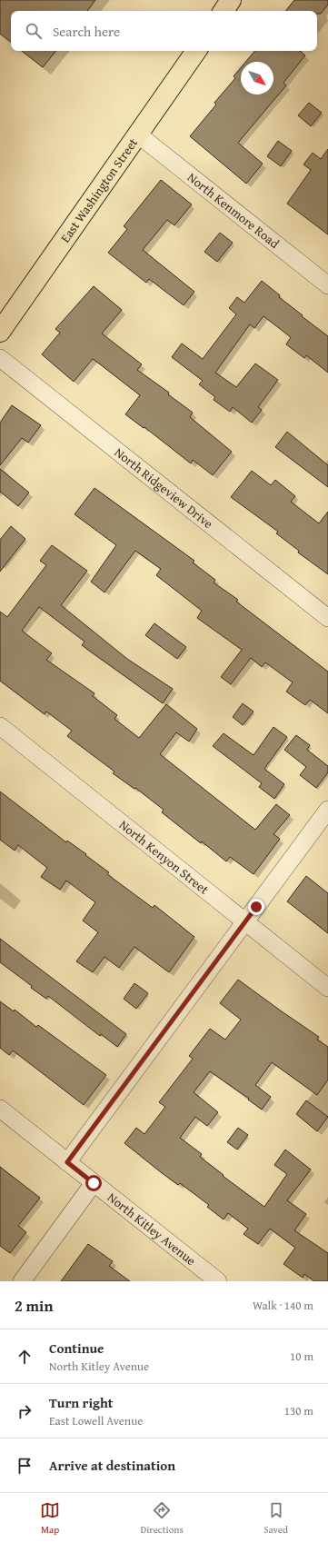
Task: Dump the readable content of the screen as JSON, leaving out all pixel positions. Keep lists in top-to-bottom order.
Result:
{
  "streets": {
    "main road": ["East Washington Street"],
    "street": [
      "North Kenmore Road",
      "North Ridgeview Drive",
      "North Kenyon Street",
      "North Kitley Avenue"
    ]
  },
  "crossings": [
    ["East Washington Street", "North Kenmore Road"]
  ],
  "north": "bottom right",
  "page": {
    "search": "Search here",
    "heading": ["2 min", "Walk · 140 m"],
    "list": [
      ["Continue", "North Kitley Avenue", "10 m"],
      ["Turn right", "East Lowell Avenue", "130 m"],
      "Arrive at destination"
    ],
    "nav": ["Map", "Directions", "Saved"]
  }
}
